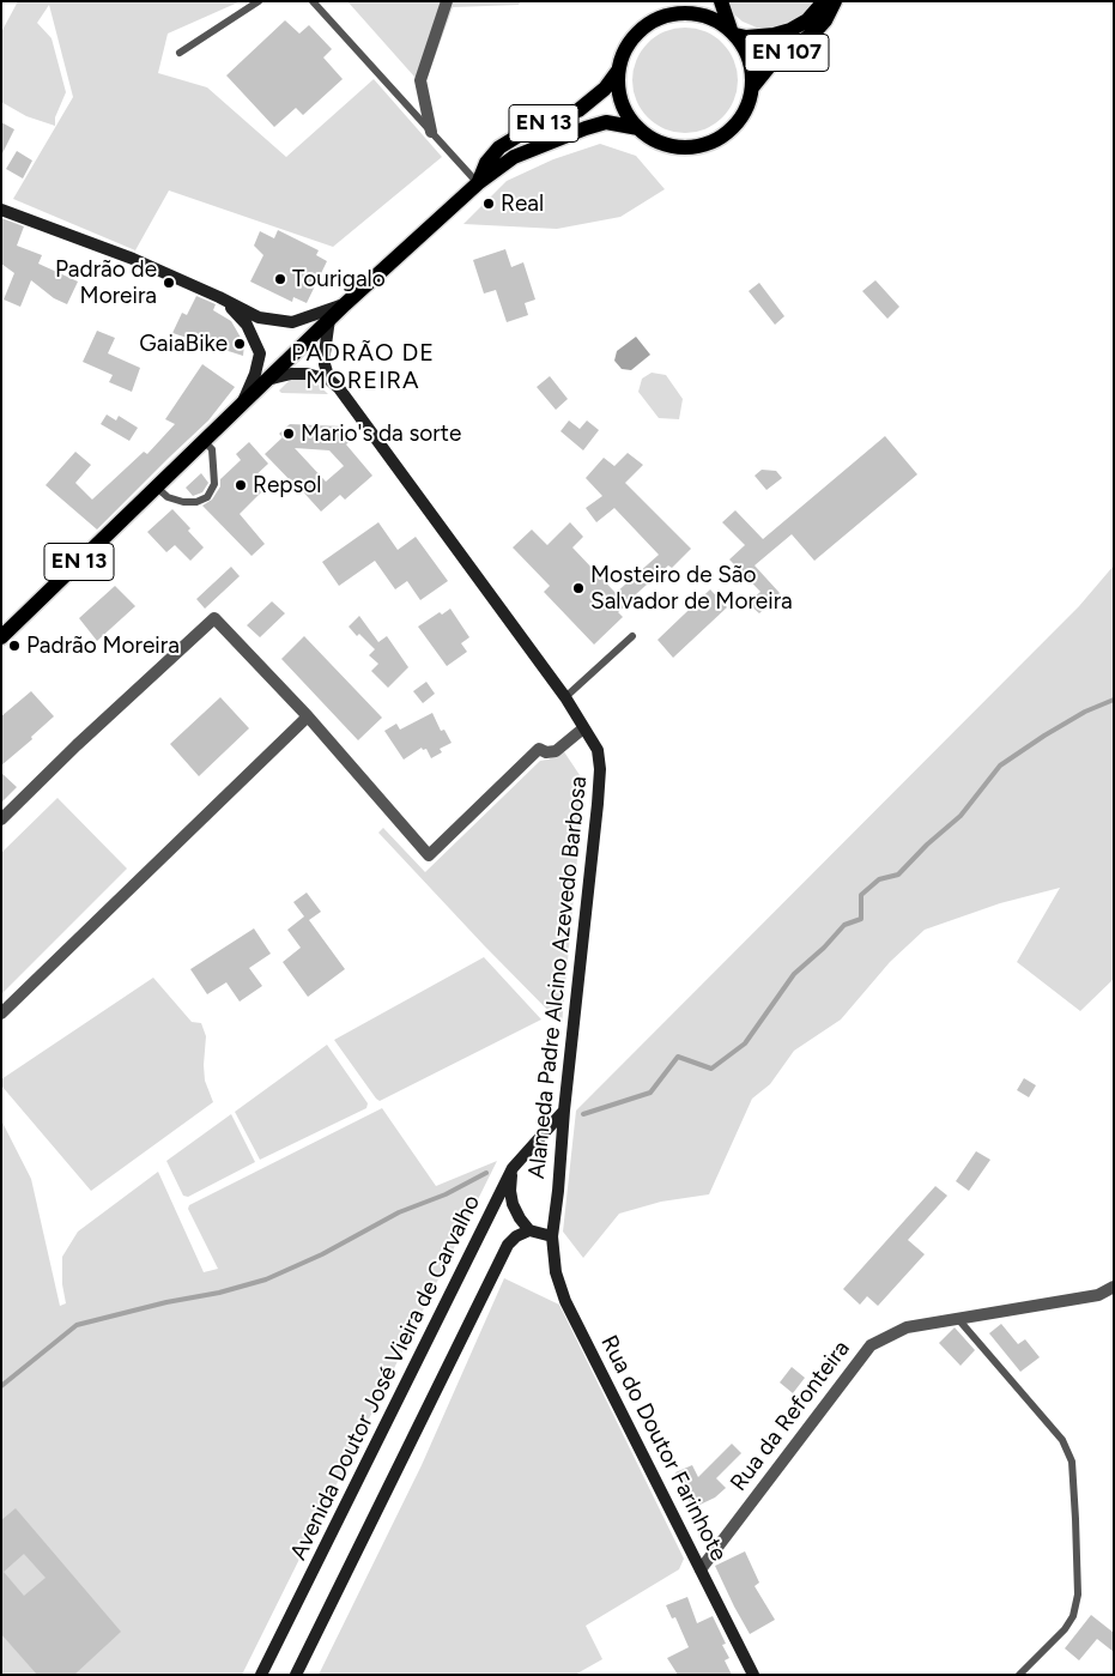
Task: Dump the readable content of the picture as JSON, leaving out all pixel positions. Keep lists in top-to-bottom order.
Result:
{
  "streets": {
    "main road": [
      "EN 107",
      "EN 13",
      "Alameda Padre Alcino Azevedo Barbosa",
      "Avenida Doutor José Vieira de Carvalho",
      "Rua do Doutor Farinhote"
    ],
    "street": ["Rua da Refonteira"]
  },
  "crossings": [
    ["EN 107", "EN 13"],
    ["Alameda Padre Alcino Azevedo Barbosa", "Avenida Doutor José Vieira de Carvalho"],
    ["Alameda Padre Alcino Azevedo Barbosa", "Rua do Doutor Farinhote"],
    ["Rua da Refonteira", "Rua do Doutor Farinhote"]
  ],
  "districts": ["PADRÃO DE MOREIRA"],
  "places": [
    "Real",
    "Tourigalo",
    "Padrão de Moreira",
    "GaiaBike",
    "Mario's da sorte",
    "Repsol",
    "Mosteiro de São Salvador de Moreira",
    "Padrão Moreira"
  ]
}
